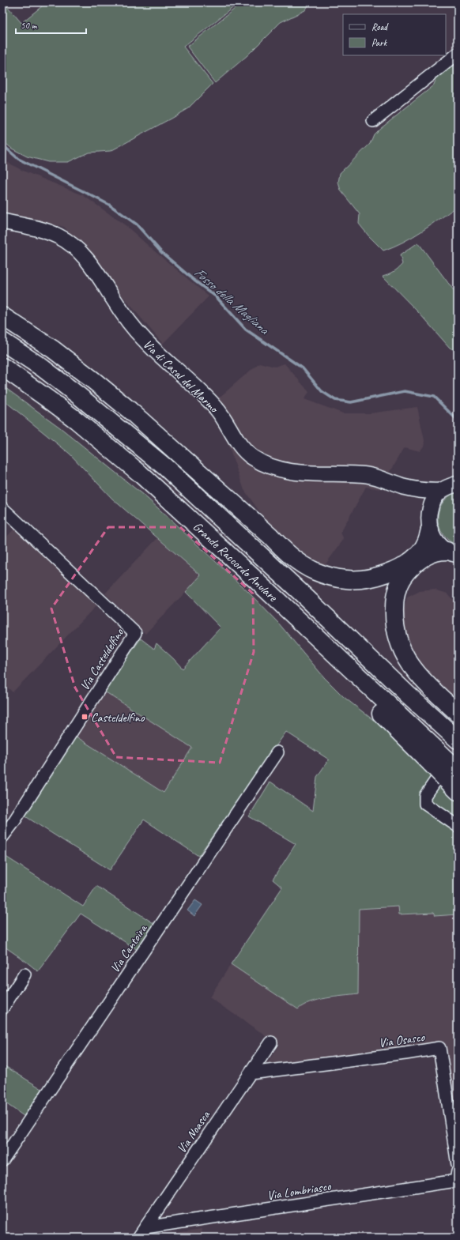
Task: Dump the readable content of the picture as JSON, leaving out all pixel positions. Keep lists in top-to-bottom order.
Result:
{
  "streets": {
    "highway": ["Grande Raccordo Anulare"],
    "main road": ["Via di Casal del Marmo"],
    "street": [
      "Via Casteldelfino",
      "Via Cantoira",
      "Via Osasco",
      "Via Noasca",
      "Via Lombriasco"
    ]
  },
  "crossings": [
    ["Via Osasco", "Via Noasca"],
    ["Via Noasca", "Via Lombriasco"]
  ],
  "water": ["Fosso della Magliana"],
  "places": {
    "transit": ["Casteldelfino"]
  },
  "legend": ["Road", "Park"],
  "scale_bar": "50 m"
}
